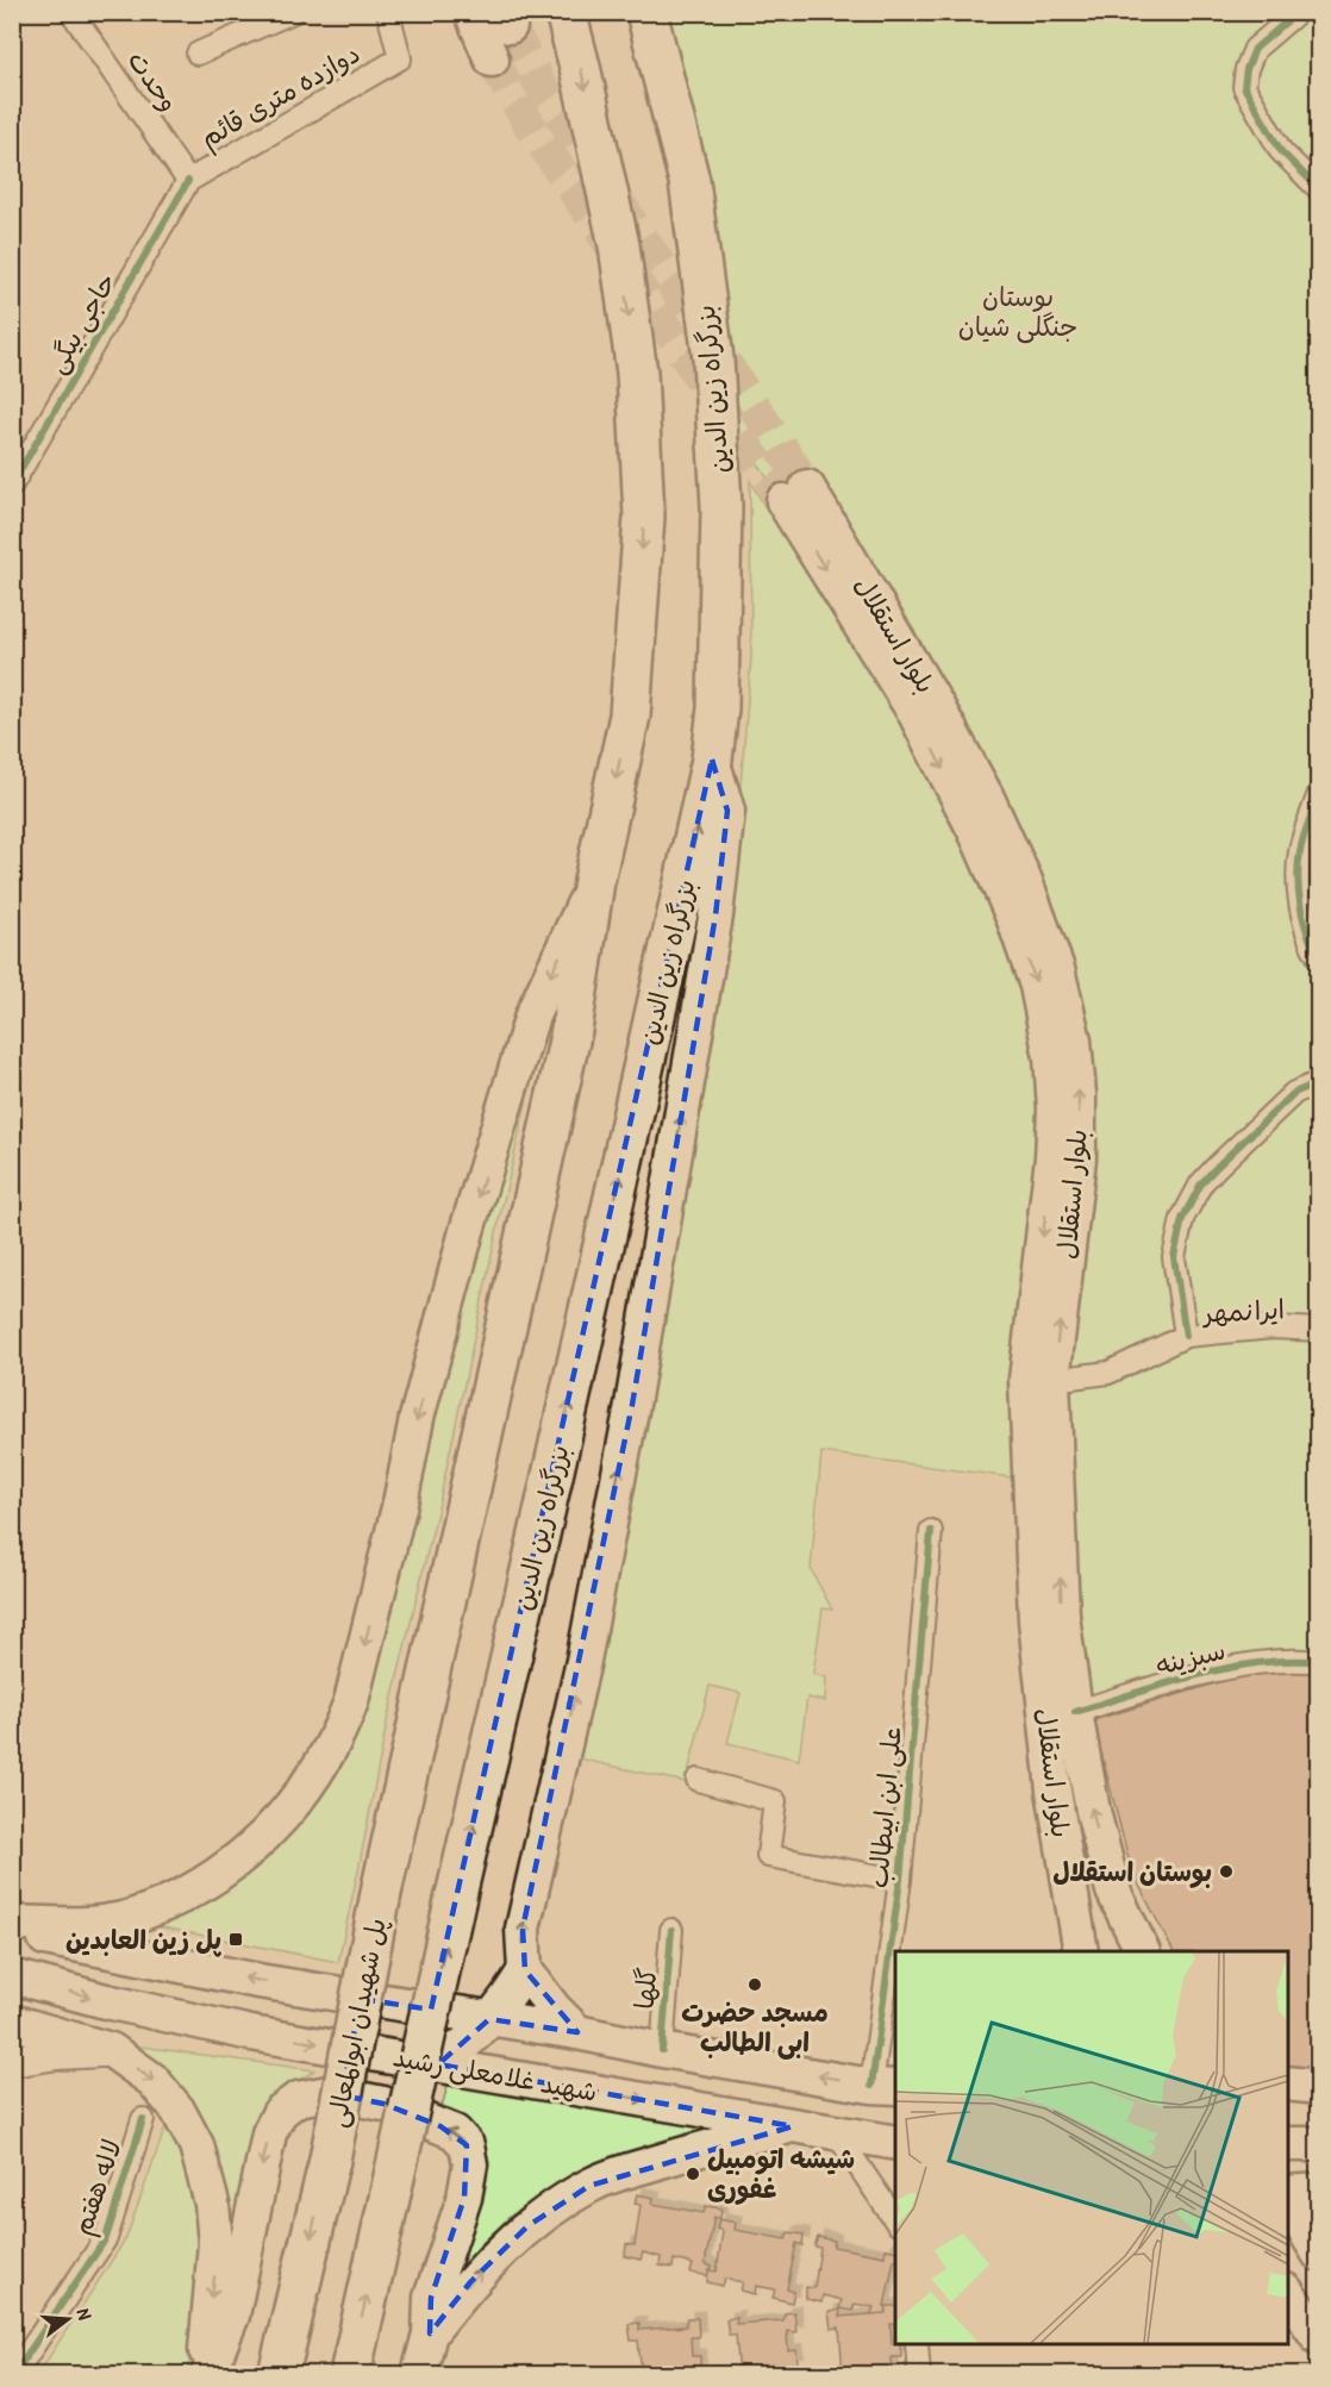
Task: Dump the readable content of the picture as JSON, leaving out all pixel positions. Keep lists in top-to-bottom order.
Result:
{
  "streets": {
    "highway": ["بزرگراه زین الدین", "پل شهیدان ابوالمعالی"],
    "main road": ["بلوار استقلال", "شهید غلامعلی رشید"],
    "street": [
      "وحدت",
      "دوازده متری قائم",
      "حاجی بیگی",
      "ایرانمهر",
      "سبزینه",
      "علی ابن ابیطالب",
      "گلها",
      "لاله هفتم"
    ]
  },
  "crossings": [
    ["وحدت", "دوازده متری قائم"],
    ["وحدت", "حاجی بیگی"],
    ["دوازده متری قائم", "حاجی بیگی"],
    ["بلوار استقلال", "ایرانمهر"],
    ["بلوار استقلال", "سبزینه"],
    ["علی ابن ابیطالب", "شهید غلامعلی رشید"],
    ["گلها", "شهید غلامعلی رشید"]
  ],
  "one_way": ["بزرگراه زین الدین", "پل شهیدان ابوالمعالی"],
  "parks": ["بوستان جنگلی شیان"],
  "places": {
    "other": ["بوستان استقلال", "مسجد حضرت ابی الطالب", "شیشه اتومبیل غفوری"],
    "transit": ["پل زین العابدین"]
  },
  "north": "right"
}
